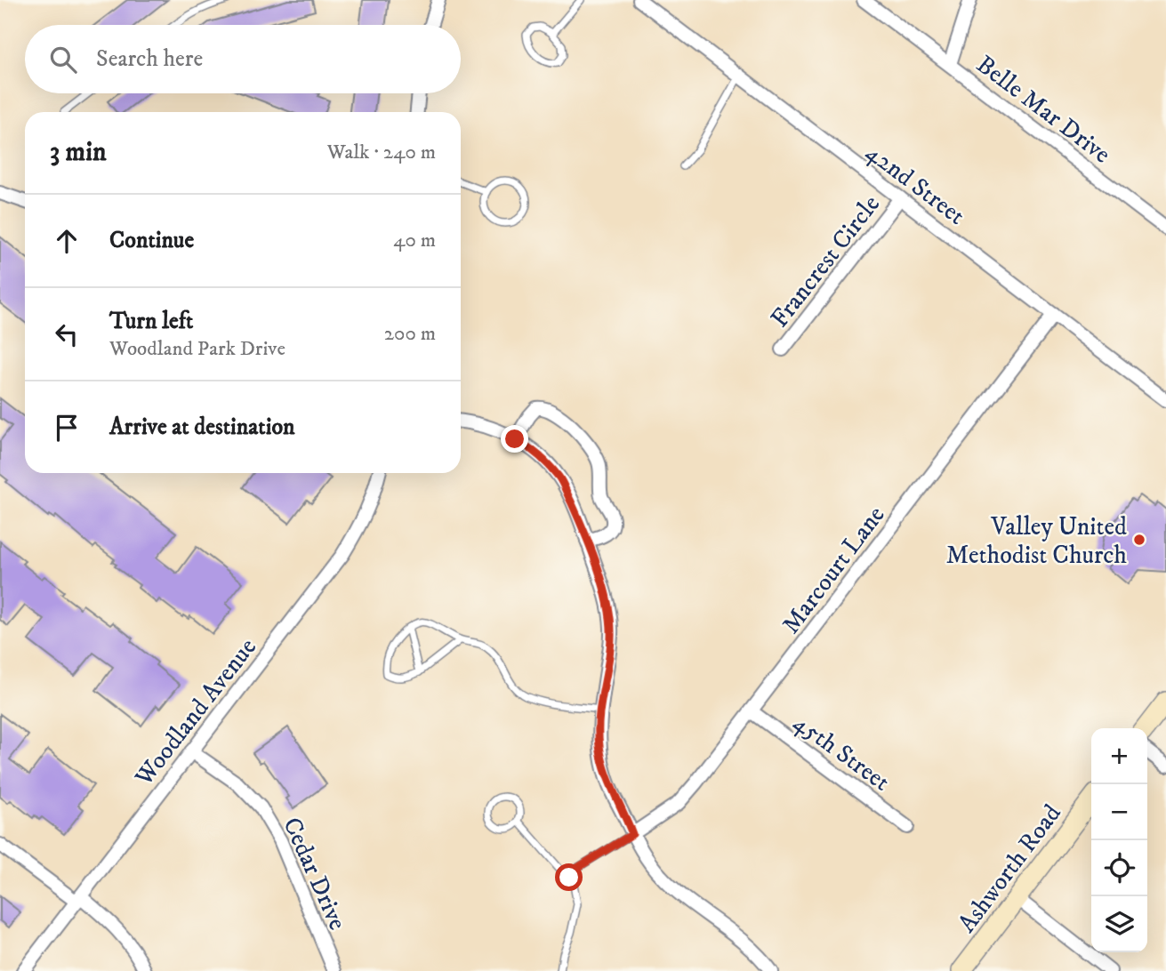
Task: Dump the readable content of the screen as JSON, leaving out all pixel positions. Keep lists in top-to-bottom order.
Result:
{
  "streets": {
    "main road": ["Ashworth Road"],
    "street": [
      "Belle Mar Drive",
      "42nd Street",
      "Francrest Circle",
      "Marcourt Lane",
      "Woodland Avenue",
      "45th Street",
      "Cedar Drive"
    ]
  },
  "crossings": [
    ["42nd Street", "Francrest Circle"],
    ["42nd Street", "Marcourt Lane"],
    ["Marcourt Lane", "45th Street"],
    ["Woodland Avenue", "Cedar Drive"]
  ],
  "places": ["Valley United Methodist Church"],
  "page": {
    "search": "Search here",
    "heading": ["3 min", "Walk · 240 m"],
    "list": [
      ["Continue", "40 m"],
      ["Turn left", "Woodland Park Drive", "200 m"],
      "Arrive at destination"
    ],
    "map_buttons": ["+", "−"]
  }
}
